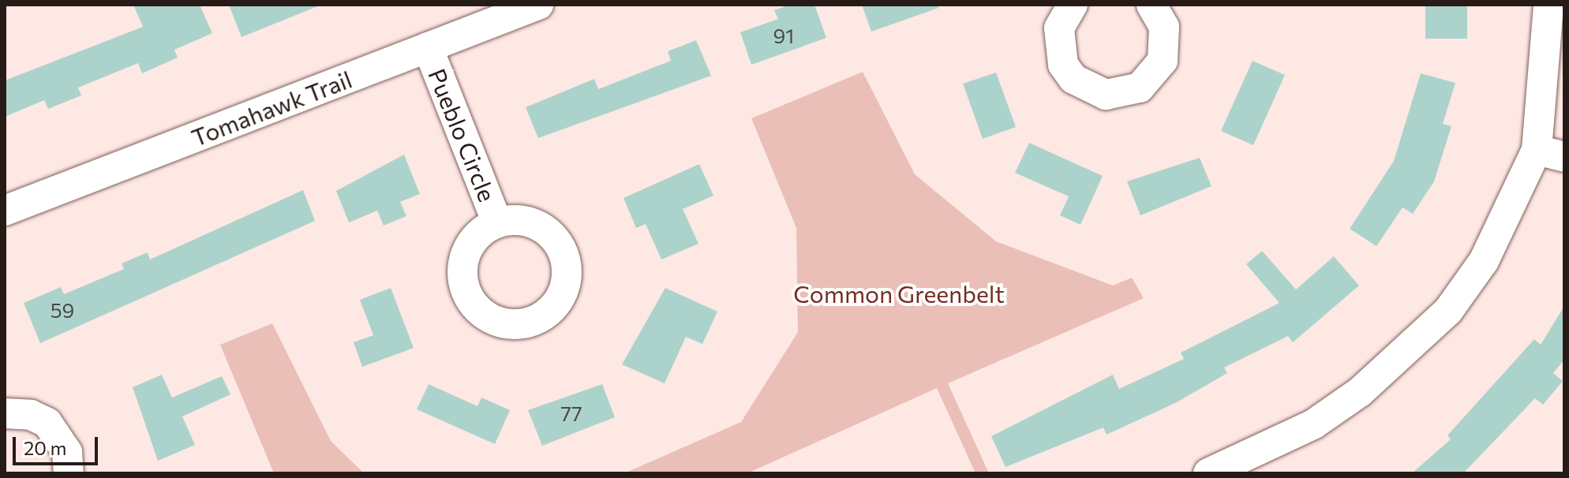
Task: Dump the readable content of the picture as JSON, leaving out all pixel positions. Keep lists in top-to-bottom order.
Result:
{
  "streets": {
    "street": ["Tomahawk Trail", "Pueblo Circle"]
  },
  "crossings": [
    ["Tomahawk Trail", "Pueblo Circle"]
  ],
  "parks": ["Common Greenbelt"],
  "house_numbers": ["91", "59", "77"],
  "scale_bar": "20 m"
}
